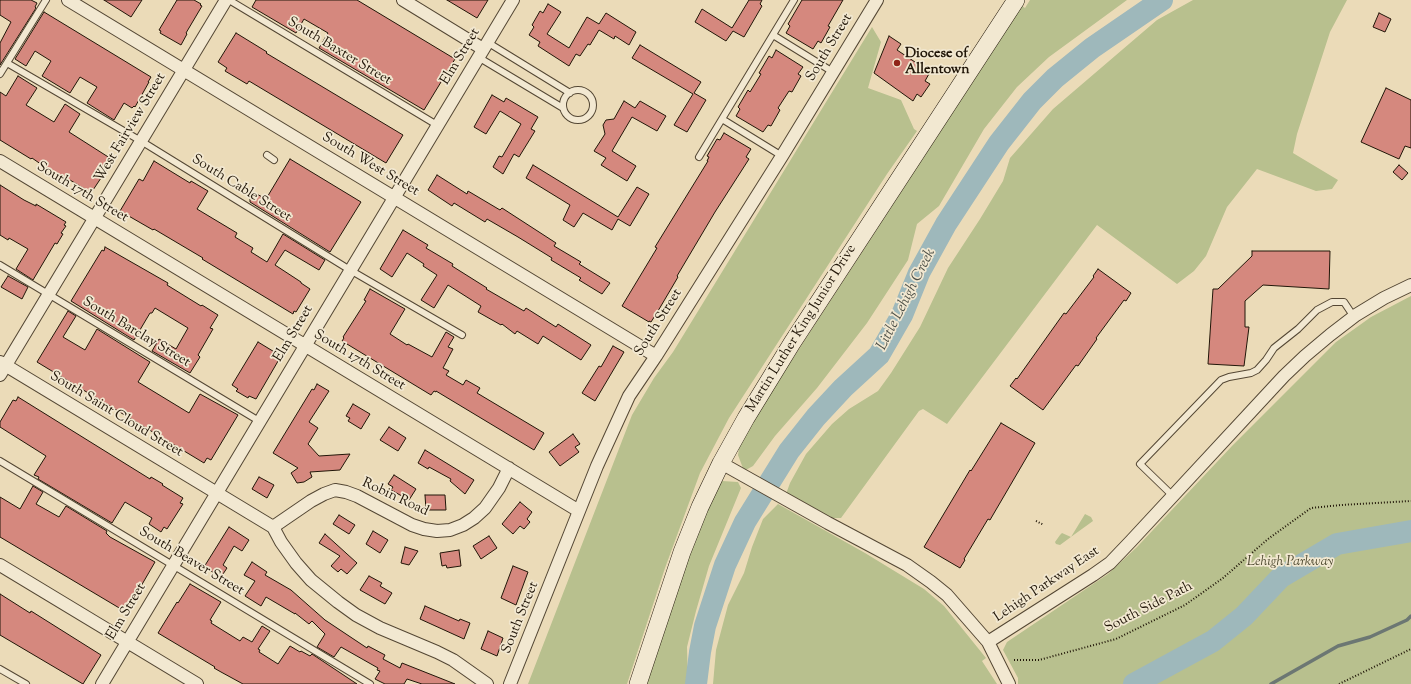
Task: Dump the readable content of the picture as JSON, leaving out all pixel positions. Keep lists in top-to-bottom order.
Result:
{
  "streets": {
    "main road": ["Martin Luther King Junior Drive"],
    "street": [
      "South Street",
      "Elm Street",
      "West Fairview Street",
      "South West Street",
      "South 17th Street",
      "South Saint Cloud Street",
      "Robin Road",
      "Lehigh Parkway East"
    ],
    "lane": [
      "South Baxter Street",
      "South Cable Street",
      "South Barclay Street",
      "South Beaver Street"
    ],
    "path": ["South Side Path"]
  },
  "crossings": [
    ["South Street", "South West Street"],
    ["South Street", "South 17th Street"],
    ["South Baxter Street", "Elm Street"],
    ["Elm Street", "South West Street"],
    ["Elm Street", "South Cable Street"],
    ["Elm Street", "South 17th Street"],
    ["Elm Street", "South Barclay Street"],
    ["Elm Street", "South Saint Cloud Street"],
    ["Elm Street", "South Beaver Street"],
    ["West Fairview Street", "South West Street"],
    ["West Fairview Street", "South Cable Street"],
    ["West Fairview Street", "South 17th Street"],
    ["West Fairview Street", "South Barclay Street"],
    ["West Fairview Street", "South Saint Cloud Street"],
    ["South 17th Street", "Robin Road"],
    ["Martin Luther King Junior Drive", "Lehigh Parkway East"],
    ["South Saint Cloud Street", "Robin Road"]
  ],
  "water": ["Little Lehigh Creek"],
  "parks": ["Lehigh Parkway"],
  "places": ["Diocese of Allentown"]
}
